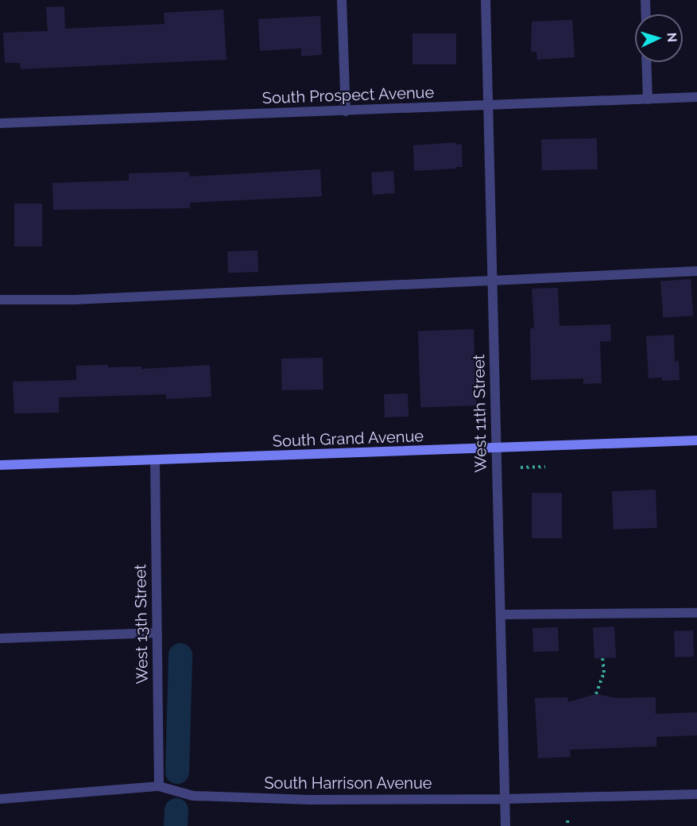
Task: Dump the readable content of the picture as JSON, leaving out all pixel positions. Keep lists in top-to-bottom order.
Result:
{
  "streets": {
    "street": [
      "South Prospect Avenue",
      "West 11th Street",
      "South Grand Avenue",
      "West 13th Street",
      "South Harrison Avenue"
    ]
  },
  "crossings": [
    ["South Prospect Avenue", "West 11th Street"],
    ["West 11th Street", "South Grand Avenue"],
    ["West 11th Street", "South Harrison Avenue"],
    ["South Grand Avenue", "West 13th Street"],
    ["West 13th Street", "South Harrison Avenue"]
  ],
  "north": "right"
}
